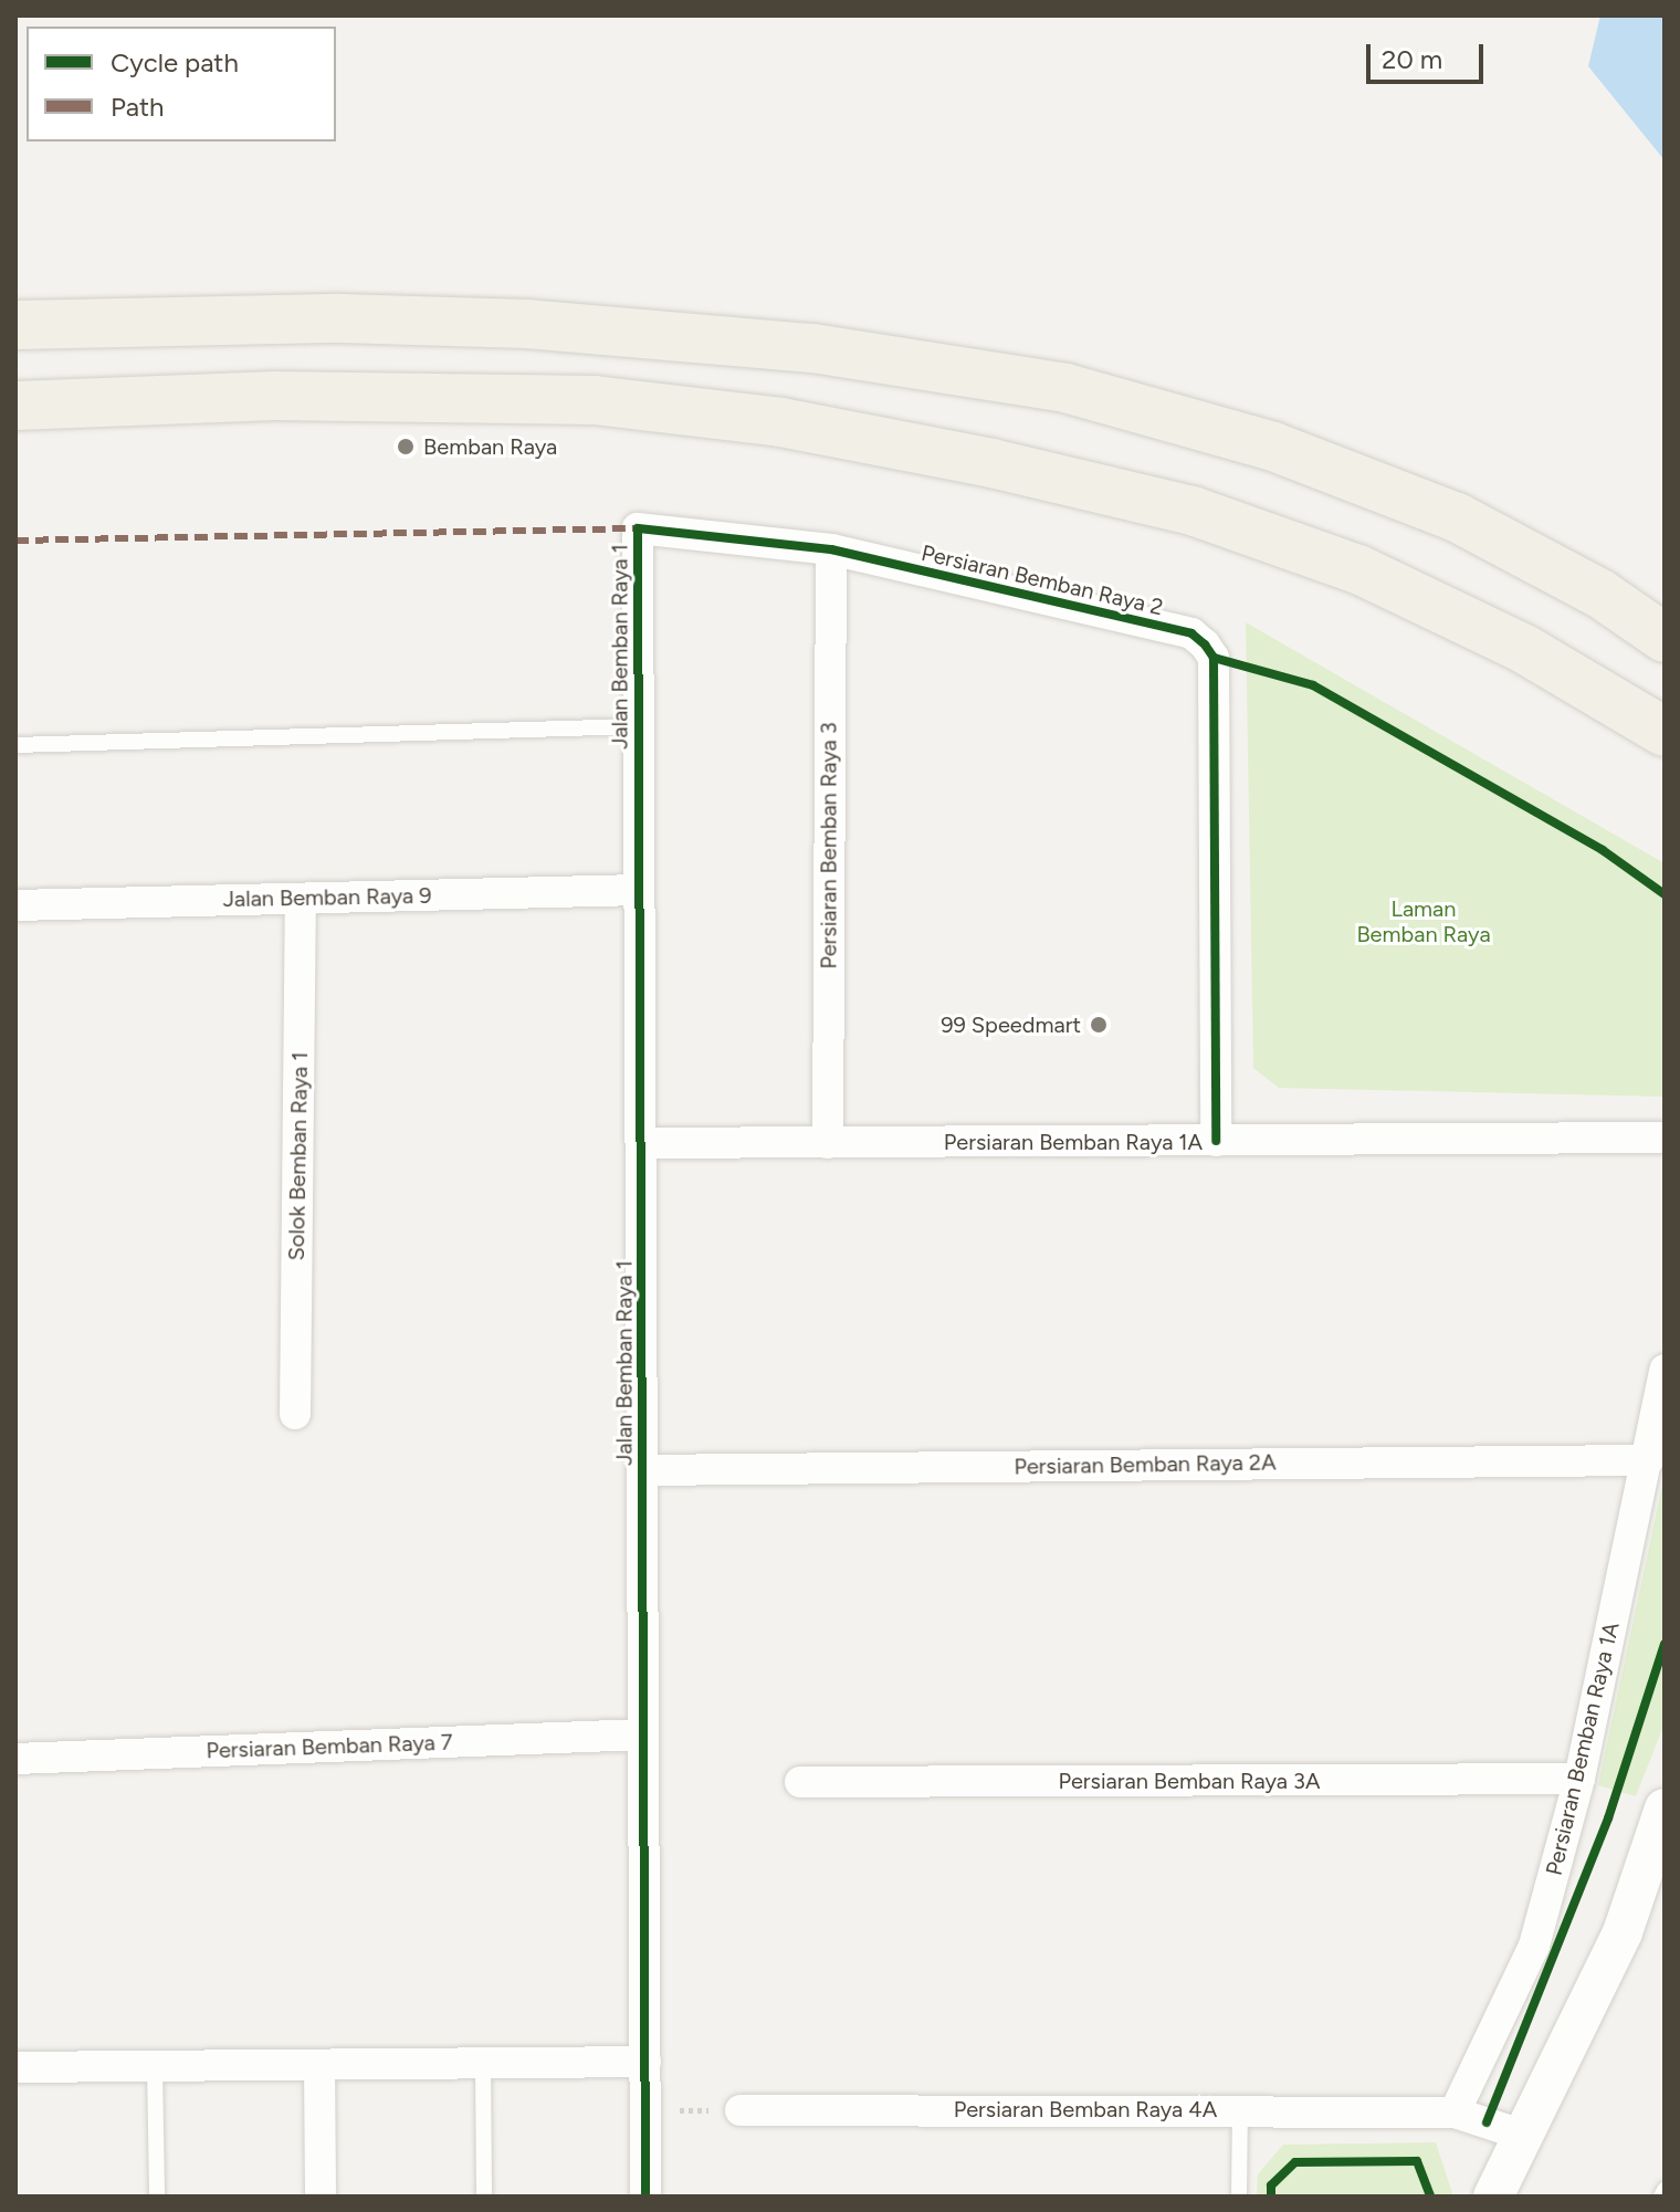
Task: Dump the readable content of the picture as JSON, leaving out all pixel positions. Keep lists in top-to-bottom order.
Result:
{
  "streets": {
    "street": [
      "Persiaran Bemban Raya 2",
      "Jalan Bemban Raya 1",
      "Persiaran Bemban Raya 3",
      "Jalan Bemban Raya 9",
      "Persiaran Bemban Raya 1A",
      "Solok Bemban Raya 1",
      "Persiaran Bemban Raya 2A",
      "Persiaran Bemban Raya 7",
      "Persiaran Bemban Raya 3A",
      "Persiaran Bemban Raya 4A"
    ]
  },
  "crossings": [
    ["Persiaran Bemban Raya 2", "Jalan Bemban Raya 1"],
    ["Persiaran Bemban Raya 2", "Persiaran Bemban Raya 3"],
    ["Persiaran Bemban Raya 2", "Persiaran Bemban Raya 1A"],
    ["Jalan Bemban Raya 1", "Jalan Bemban Raya 9"],
    ["Jalan Bemban Raya 1", "Persiaran Bemban Raya 1A"],
    ["Jalan Bemban Raya 1", "Persiaran Bemban Raya 2A"],
    ["Jalan Bemban Raya 1", "Persiaran Bemban Raya 7"],
    ["Persiaran Bemban Raya 3", "Persiaran Bemban Raya 1A"],
    ["Jalan Bemban Raya 9", "Solok Bemban Raya 1"],
    ["Persiaran Bemban Raya 1A", "Persiaran Bemban Raya 2A"],
    ["Persiaran Bemban Raya 1A", "Persiaran Bemban Raya 3A"],
    ["Persiaran Bemban Raya 1A", "Persiaran Bemban Raya 4A"]
  ],
  "parks": ["Laman Bemban Raya"],
  "places": ["Bemban Raya", "99 Speedmart"],
  "legend": ["Cycle path", "Path"],
  "scale_bar": "20 m"
}
